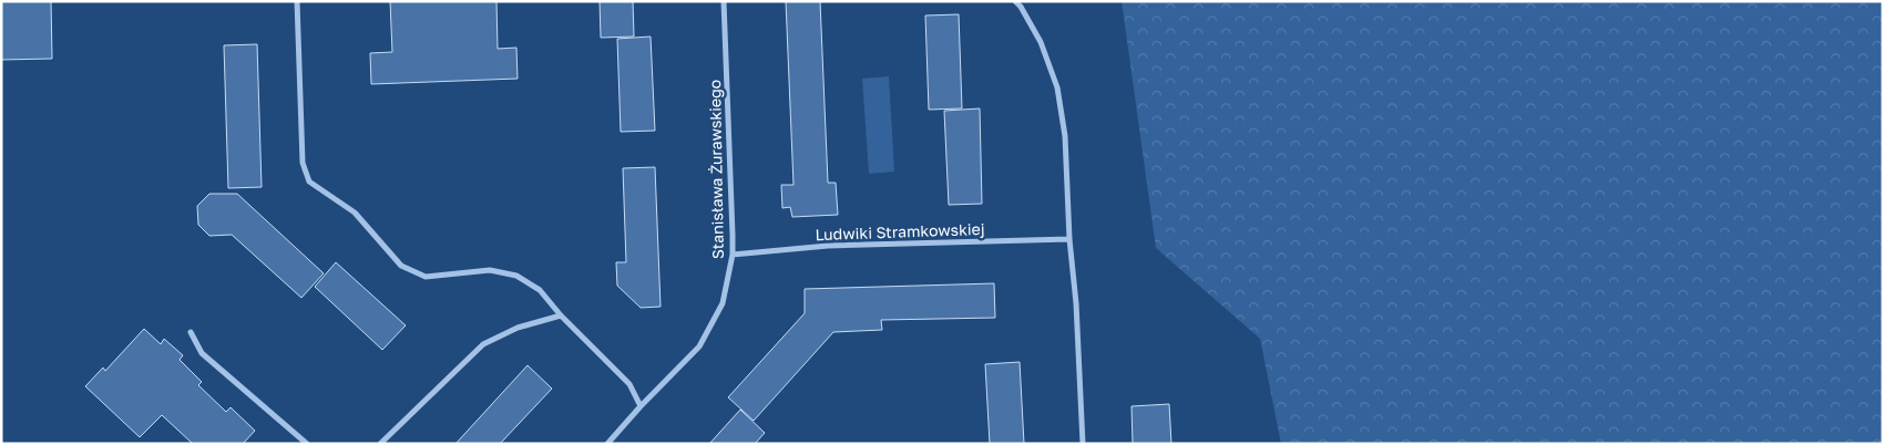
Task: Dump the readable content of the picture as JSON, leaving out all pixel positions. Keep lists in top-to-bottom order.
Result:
{
  "streets": {
    "street": ["Stanisława Żurawskiego", "Ludwiki Stramkowskiej"]
  },
  "crossings": [
    ["Stanisława Żurawskiego", "Ludwiki Stramkowskiej"]
  ]
}
